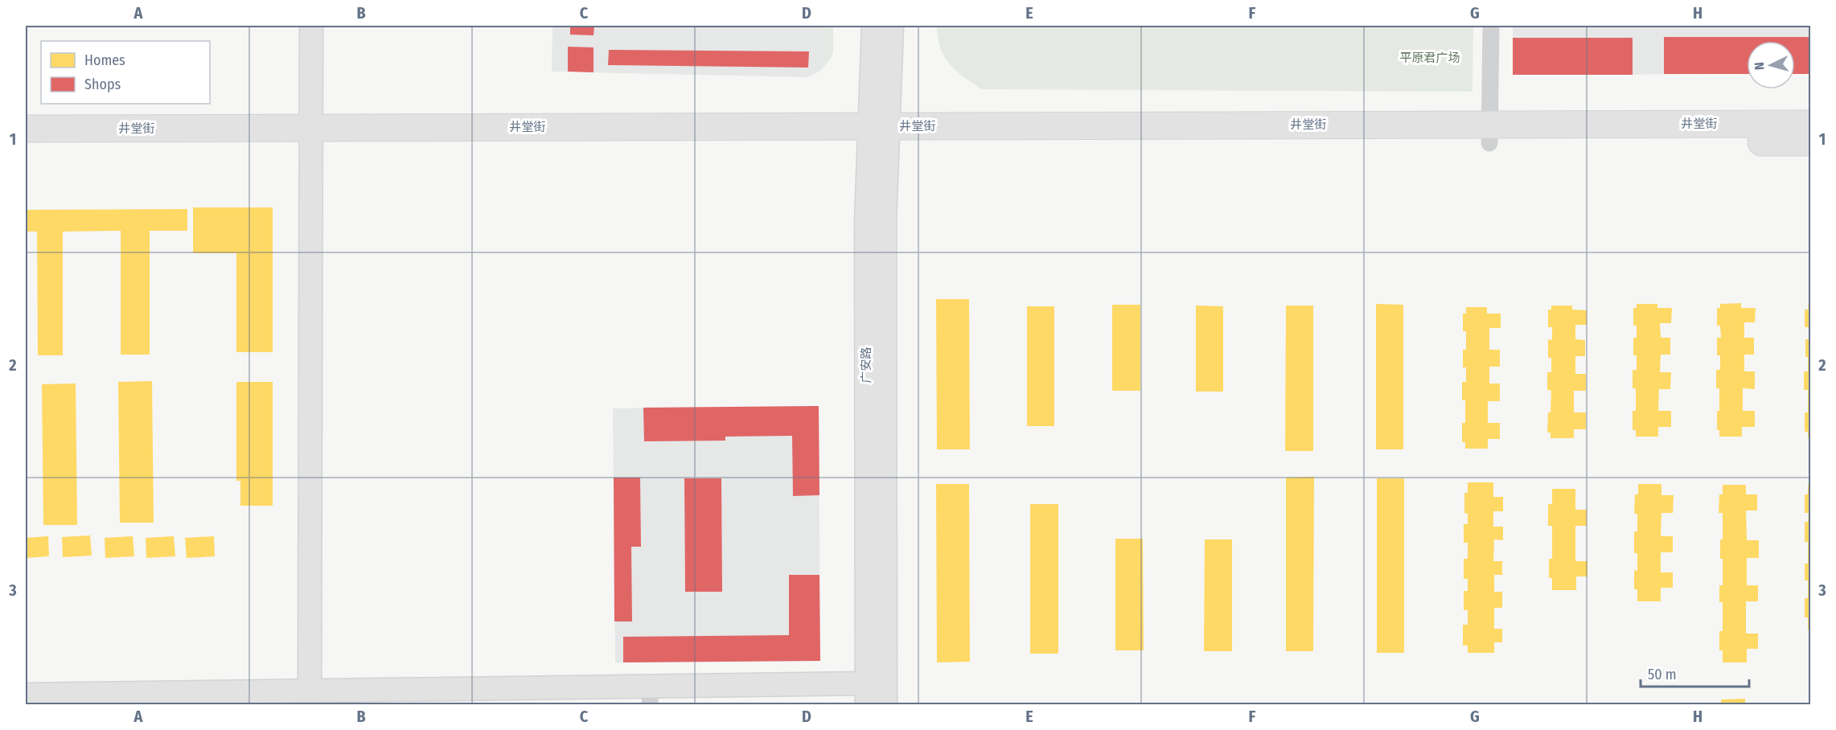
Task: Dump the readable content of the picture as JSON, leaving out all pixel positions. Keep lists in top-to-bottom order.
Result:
{
  "streets": {
    "main road": ["井堂街"],
    "street": ["广安路"]
  },
  "crossings": [
    ["井堂街", "广安路"]
  ],
  "parks": ["平原君广场"],
  "legend": ["Homes", "Shops"],
  "scale_bar": "50 m",
  "north": "left",
  "grid": {
    "columns": [
      "A",
      "B",
      "C",
      "D",
      "E",
      "F",
      "G",
      "H"
    ],
    "rows": ["1", "2", "3"]
  }
}
